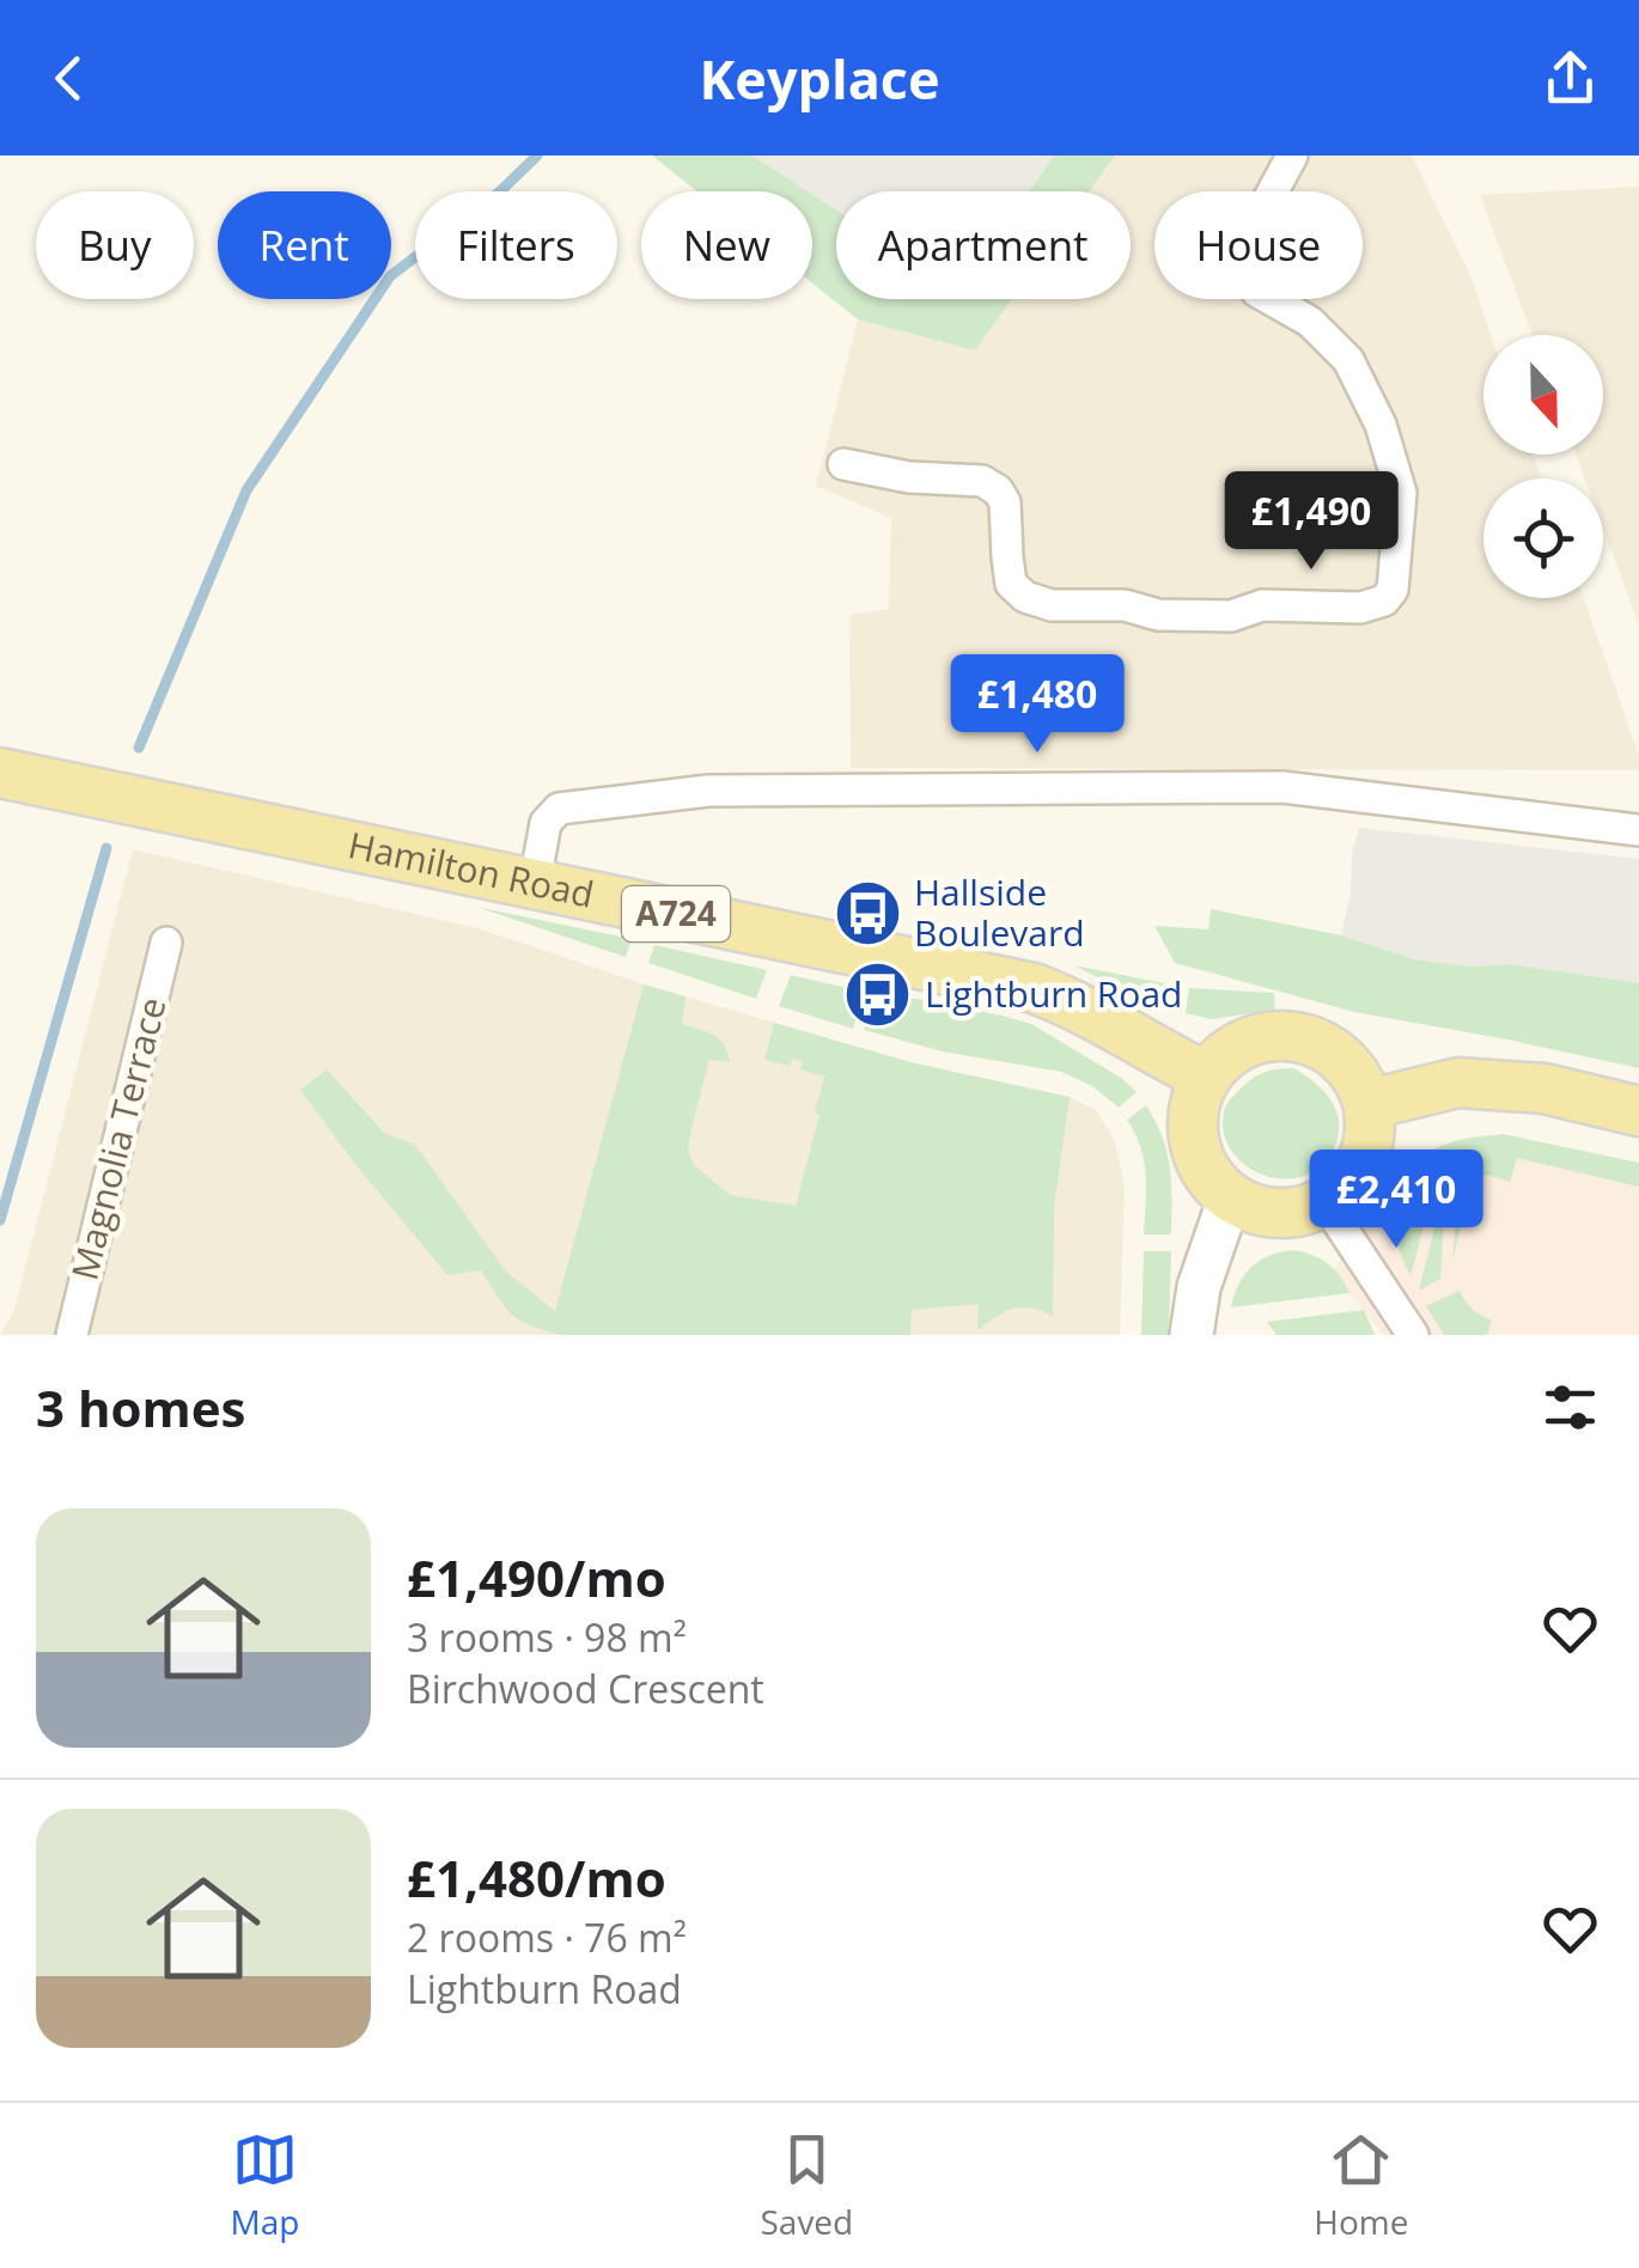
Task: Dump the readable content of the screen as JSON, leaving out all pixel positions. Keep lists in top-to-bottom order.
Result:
{
  "streets": {
    "main road": ["Hamilton Road", "A724"],
    "street": ["Magnolia Terrace"]
  },
  "places": {
    "bus stop": ["Hallside Boulevard", "Lightburn Road"]
  },
  "north": "bottom",
  "page": {
    "header": "Keyplace",
    "chip": [
      "Buy",
      "Rent",
      "Filters",
      "New",
      "Apartment",
      "House"
    ],
    "price": ["£1,490", "£1,480", "£2,410"],
    "heading": "3 homes",
    "list": [
      {
        "name": "£1,490/mo",
        "note": "3 rooms · 98 m² · Birchwood Crescent"
      },
      {
        "name": "£1,480/mo",
        "note": "2 rooms · 76 m² · Lightburn Road"
      }
    ],
    "tabs": ["Map", "Saved", "Home"]
  }
}
